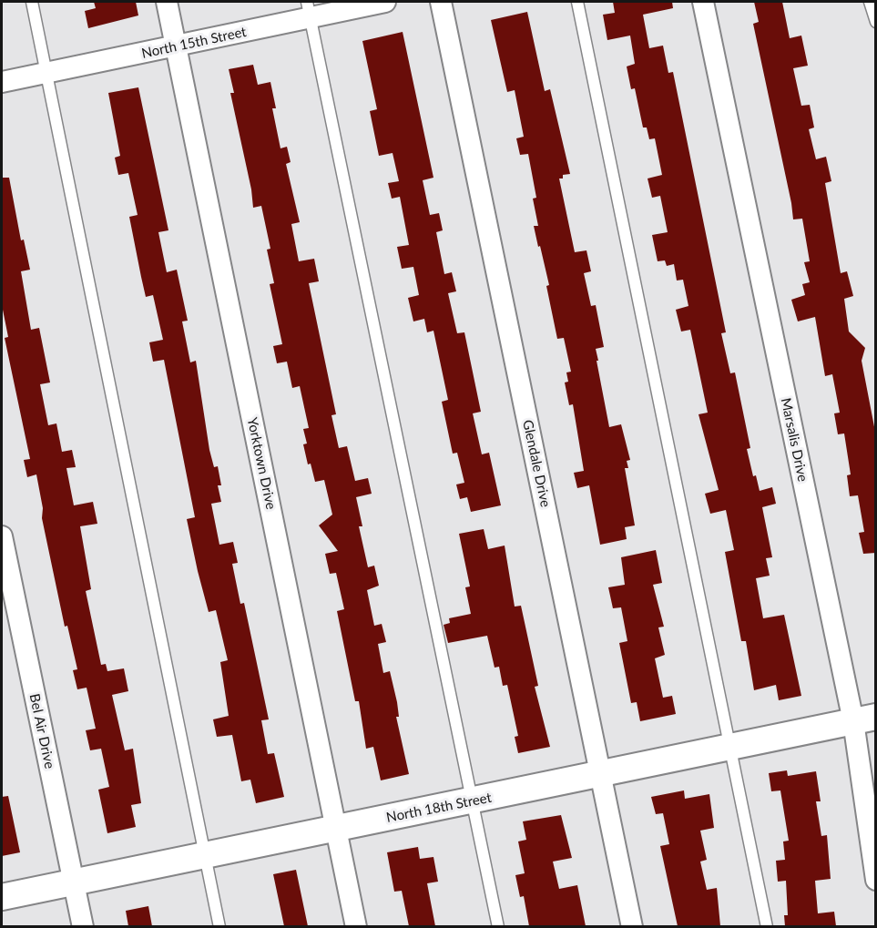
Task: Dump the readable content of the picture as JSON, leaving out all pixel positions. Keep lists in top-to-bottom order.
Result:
{
  "streets": {
    "street": [
      "North 15th Street",
      "Marsalis Drive",
      "Yorktown Drive",
      "Glendale Drive",
      "Bel Air Drive",
      "North 18th Street"
    ]
  },
  "crossings": [
    ["North 15th Street", "Yorktown Drive"],
    ["Marsalis Drive", "North 18th Street"],
    ["Yorktown Drive", "North 18th Street"],
    ["Glendale Drive", "North 18th Street"],
    ["Bel Air Drive", "North 18th Street"]
  ]
}
